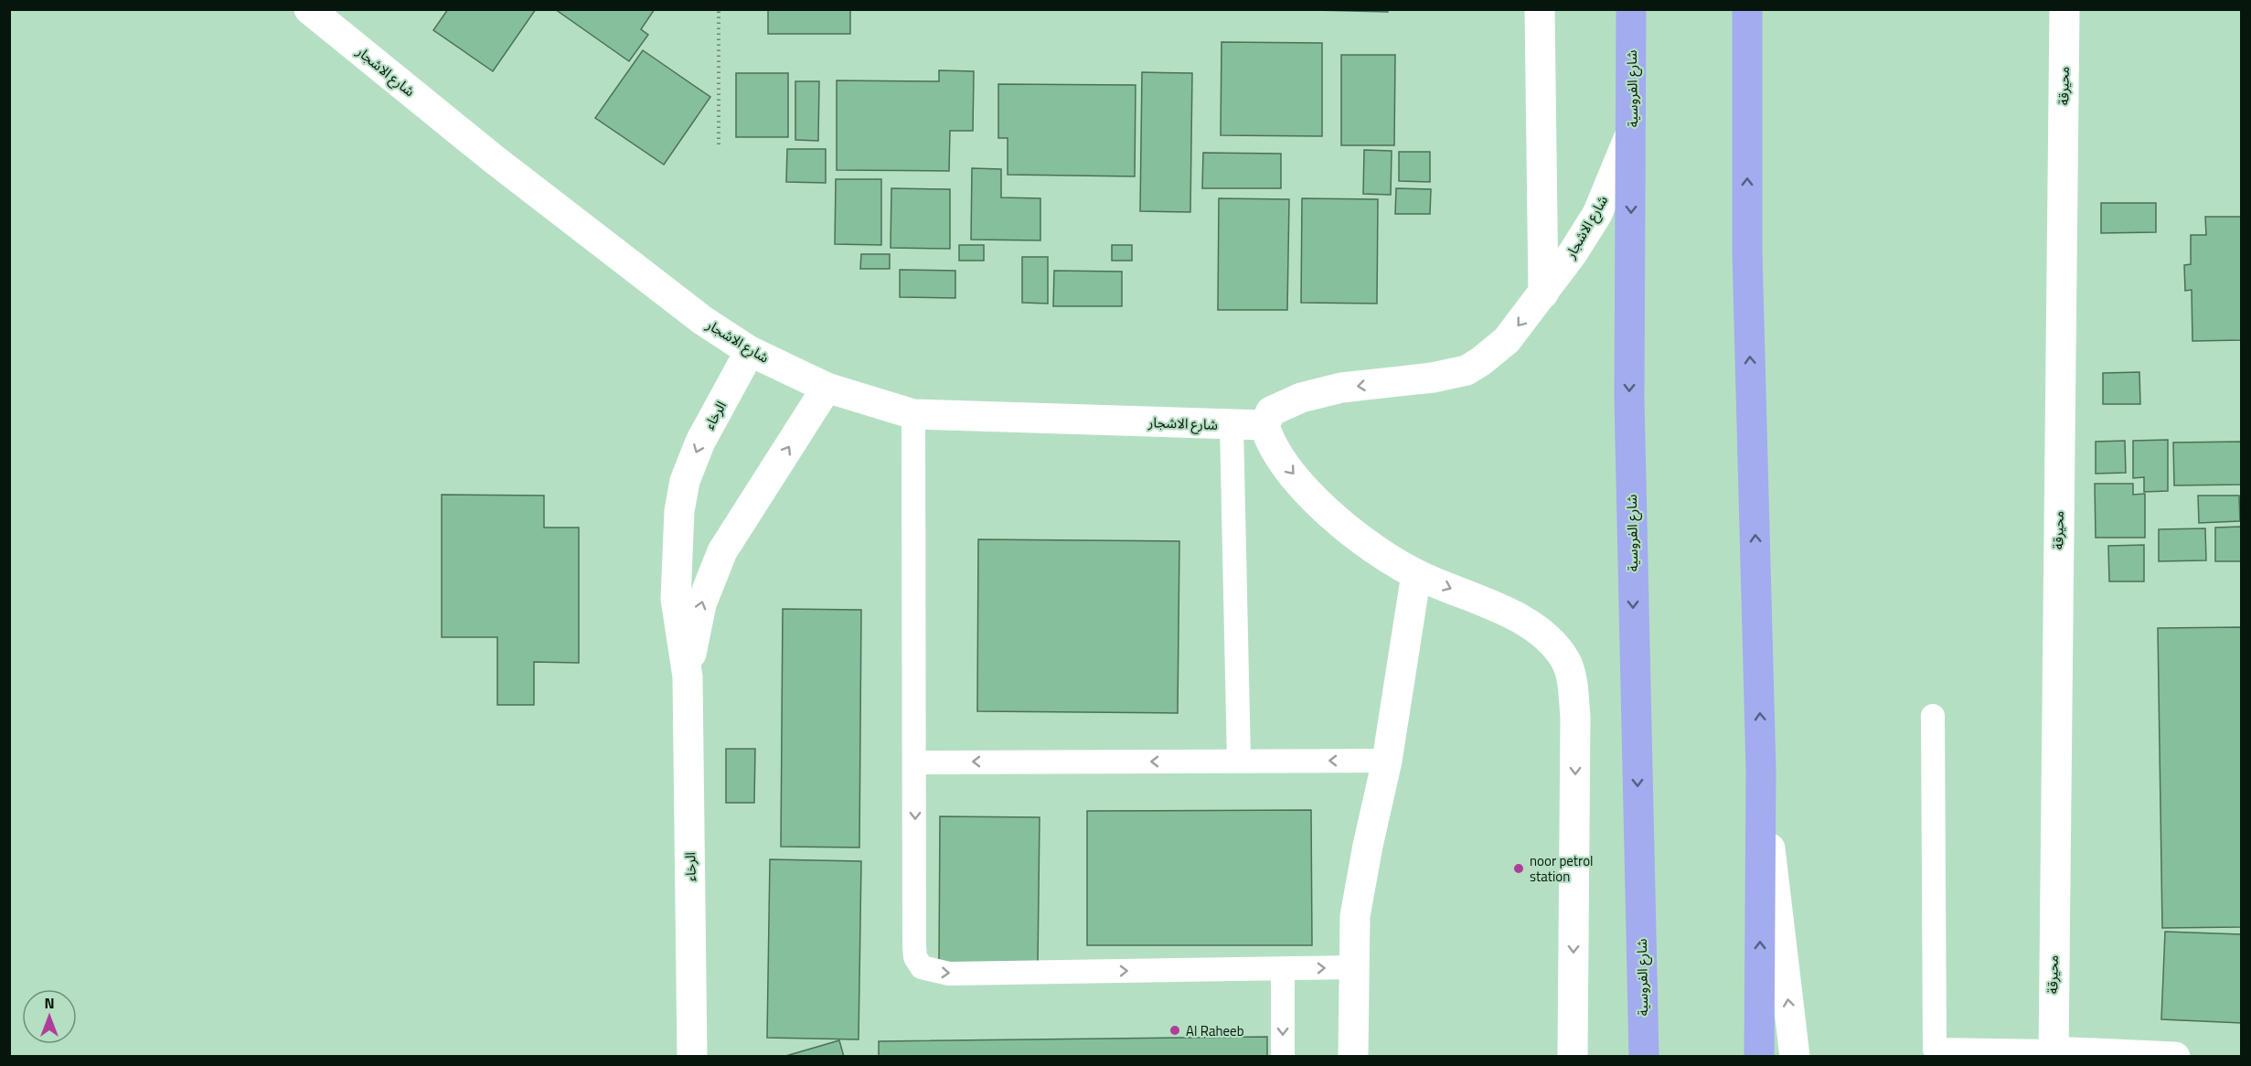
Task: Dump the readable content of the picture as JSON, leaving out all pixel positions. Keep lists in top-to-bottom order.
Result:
{
  "streets": {
    "highway": ["شارع الفروسية"],
    "street": ["شارع الاشجار", "محيرقة", "الرخاء"]
  },
  "crossings": [
    ["شارع الاشجار", "شارع الفروسية"],
    ["شارع الاشجار", "الرخاء"]
  ],
  "places": ["noor petrol station", "Al Raheeb"],
  "north": "top"
}
